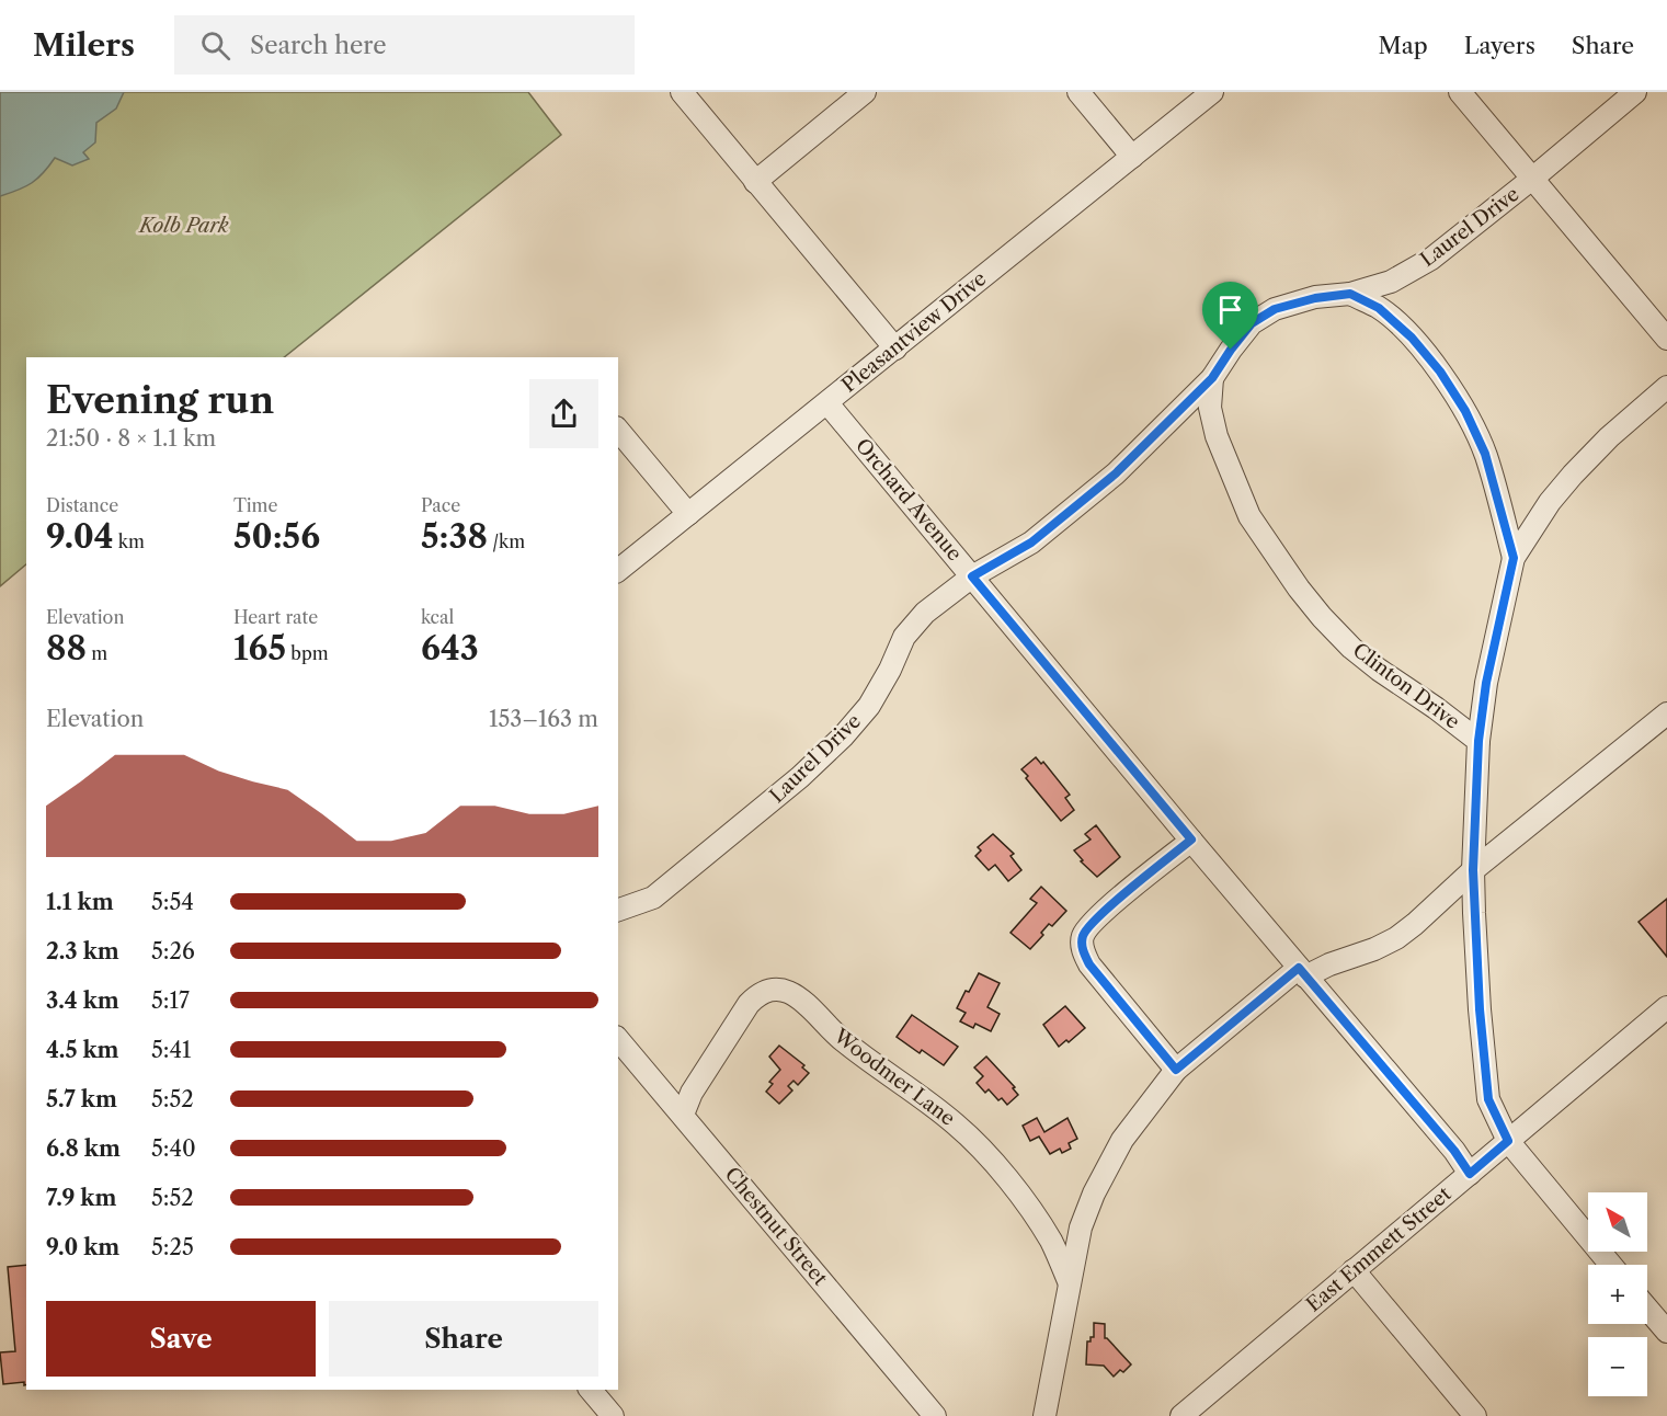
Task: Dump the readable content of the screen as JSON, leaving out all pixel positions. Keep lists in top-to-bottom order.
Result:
{
  "streets": {
    "street": [
      "Laurel Drive",
      "Pleasantview Drive",
      "Orchard Avenue",
      "Clinton Drive",
      "Woodmer Lane",
      "Chestnut Street",
      "East Emmett Street"
    ]
  },
  "crossings": [
    ["Laurel Drive", "Orchard Avenue"],
    ["Laurel Drive", "Clinton Drive"],
    ["Pleasantview Drive", "Orchard Avenue"],
    ["Orchard Avenue", "East Emmett Street"],
    ["Clinton Drive", "East Emmett Street"],
    ["Woodmer Lane", "Chestnut Street"]
  ],
  "parks": ["Kolb Park"],
  "north": "top left",
  "page": {
    "header": "Milers",
    "search": "Search here",
    "nav": ["Map", "Layers", "Share"],
    "heading": ["Evening run", "21:50 · 8 × 1.1 km"],
    "stats": [
      ["Distance", "9.04 km"],
      ["Time", "50:56"],
      ["Pace", "5:38 /km"],
      ["Elevation", "88 m"],
      ["Heart rate", "165 bpm"],
      ["kcal", "643"]
    ],
    "chart": ["Elevation", "153–163 m"],
    "list": [
      {
        "name": "1.1 km",
        "note": "5:54"
      },
      {
        "name": "2.3 km",
        "note": "5:26"
      },
      {
        "name": "3.4 km",
        "note": "5:17"
      },
      {
        "name": "4.5 km",
        "note": "5:41"
      },
      {
        "name": "5.7 km",
        "note": "5:52"
      },
      {
        "name": "6.8 km",
        "note": "5:40"
      },
      {
        "name": "7.9 km",
        "note": "5:52"
      },
      {
        "name": "9.0 km",
        "note": "5:25"
      }
    ],
    "map_buttons": ["+", "−"],
    "buttons": ["Save", "Share"]
  }
}
